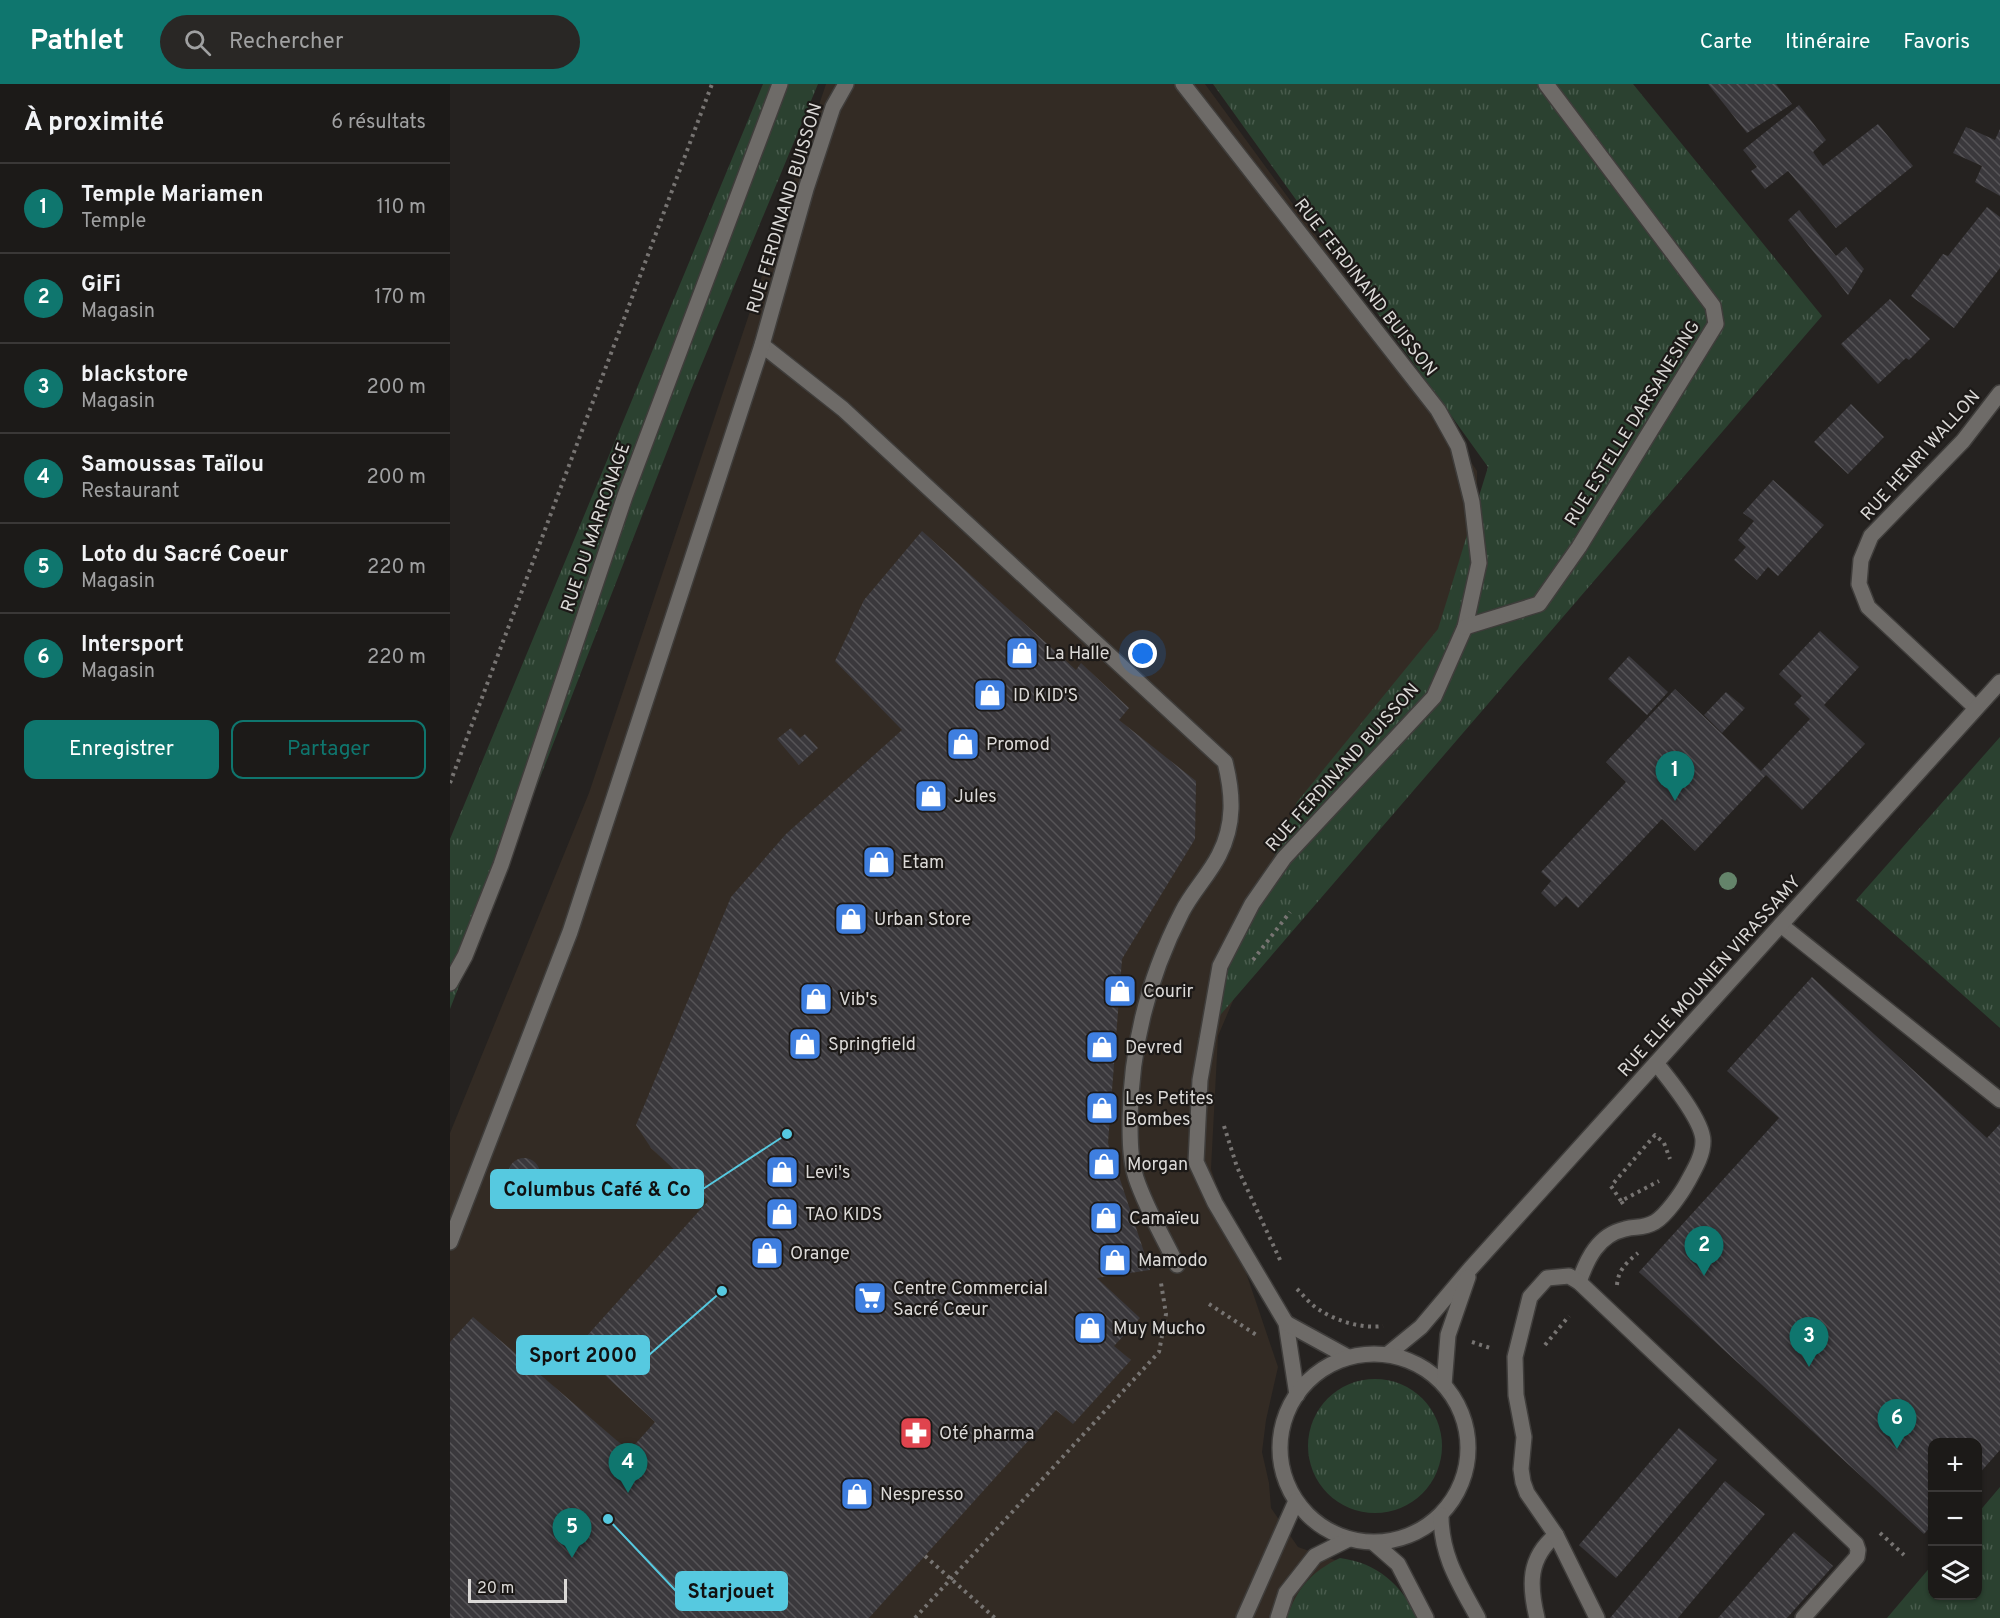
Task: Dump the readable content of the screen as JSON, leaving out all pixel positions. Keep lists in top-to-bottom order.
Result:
{
  "streets": {
    "street": [
      "RUE FERDINAND BUISSON",
      "RUE ESTELLE DARSANESING",
      "RUE HENRI WALLON",
      "RUE DU MARRONAGE",
      "RUE ELIE MOUNIEN VIRASSAMY"
    ]
  },
  "crossings": [
    ["RUE FERDINAND BUISSON", "RUE ESTELLE DARSANESING"],
    ["RUE FERDINAND BUISSON", "RUE ELIE MOUNIEN VIRASSAMY"],
    ["RUE HENRI WALLON", "RUE ELIE MOUNIEN VIRASSAMY"]
  ],
  "places": {
    "shop": [
      "La Halle",
      "ID KID'S",
      "Promod",
      "Jules",
      "Etam",
      "Urban Store",
      "Courir",
      "Vib's",
      "Springfield",
      "Devred",
      "Les Petites Bombes",
      "Morgan",
      "Levi's",
      "TAO KIDS",
      "Camaïeu",
      "Orange",
      "Mamodo",
      "Muy Mucho",
      "Nespresso"
    ],
    "other": ["Columbus Café & Co", "Sport 2000", "Starjouet"],
    "supermarket": ["Centre Commercial Sacré Cœur"],
    "pharmacy": ["Oté pharma"]
  },
  "scale_bar": "20 m",
  "page": {
    "header": "Pathlet",
    "search": "Rechercher",
    "nav": ["Carte", "Itinéraire", "Favoris"],
    "heading": ["À proximité", "6 résultats"],
    "list": [
      {
        "mark": "1",
        "name": "Temple Mariamen",
        "note": "Temple",
        "value": "110 m"
      },
      {
        "mark": "2",
        "name": "GiFi",
        "note": "Magasin",
        "value": "170 m"
      },
      {
        "mark": "3",
        "name": "blackstore",
        "note": "Magasin",
        "value": "200 m"
      },
      {
        "mark": "4",
        "name": "Samoussas Taïlou",
        "note": "Restaurant",
        "value": "200 m"
      },
      {
        "mark": "5",
        "name": "Loto du Sacré Coeur",
        "note": "Magasin",
        "value": "220 m"
      },
      {
        "mark": "6",
        "name": "Intersport",
        "note": "Magasin",
        "value": "220 m"
      }
    ],
    "buttons": ["Enregistrer", "Partager"],
    "pins": [
      "1",
      "2",
      "3",
      "6",
      "4",
      "5"
    ],
    "map_buttons": ["+", "−"],
    "scale": "20 m"
  }
}
